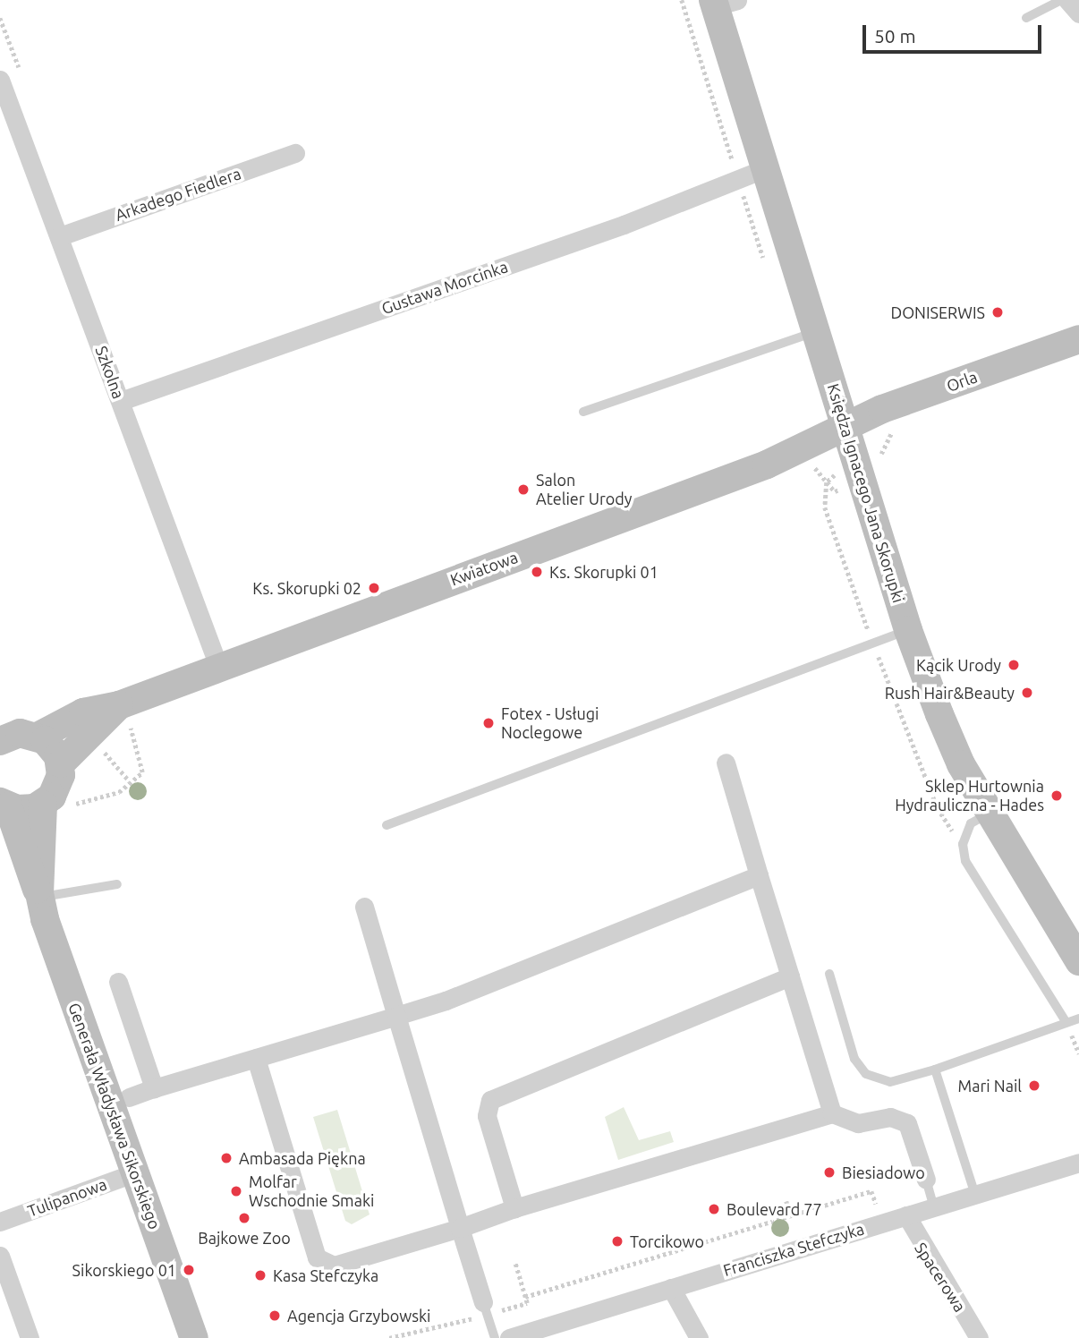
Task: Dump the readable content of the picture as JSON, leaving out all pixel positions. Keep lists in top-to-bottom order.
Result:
{
  "streets": {
    "street": [
      "Arkadego Fiedlera",
      "Gustawa Morcinka",
      "Szkolna",
      "Orla",
      "Księdza Ignacego Jana Skorupki",
      "Kwiatowa",
      "Generała Władysława Sikorskiego",
      "Tulipanowa",
      "Franciszka Stefczyka",
      "Spacerowa"
    ]
  },
  "crossings": [
    ["Arkadego Fiedlera", "Szkolna"],
    ["Gustawa Morcinka", "Szkolna"],
    ["Gustawa Morcinka", "Księdza Ignacego Jana Skorupki"],
    ["Szkolna", "Kwiatowa"],
    ["Orla", "Księdza Ignacego Jana Skorupki"],
    ["Orla", "Kwiatowa"],
    ["Księdza Ignacego Jana Skorupki", "Kwiatowa"],
    ["Generała Władysława Sikorskiego", "Tulipanowa"],
    ["Franciszka Stefczyka", "Spacerowa"]
  ],
  "places": [
    "DONISERWIS",
    "Salon Atelier Urody",
    "Ks. Skorupki 01",
    "Ks. Skorupki 02",
    "Kącik Urody",
    "Rush Hair&Beauty",
    "Fotex - Usługi Noclegowe",
    "Sklep Hurtownia Hydrauliczna - Hades",
    "Mari Nail",
    "Ambasada Piękna",
    "Biesiadowo",
    "Molfar Wschodnie Smaki",
    "Boulevard 77",
    "Bajkowe Zoo",
    "Torcikowo",
    "Sikorskiego 01",
    "Kasa Stefczyka",
    "Agencja Grzybowski"
  ],
  "scale_bar": "50 m"
}
